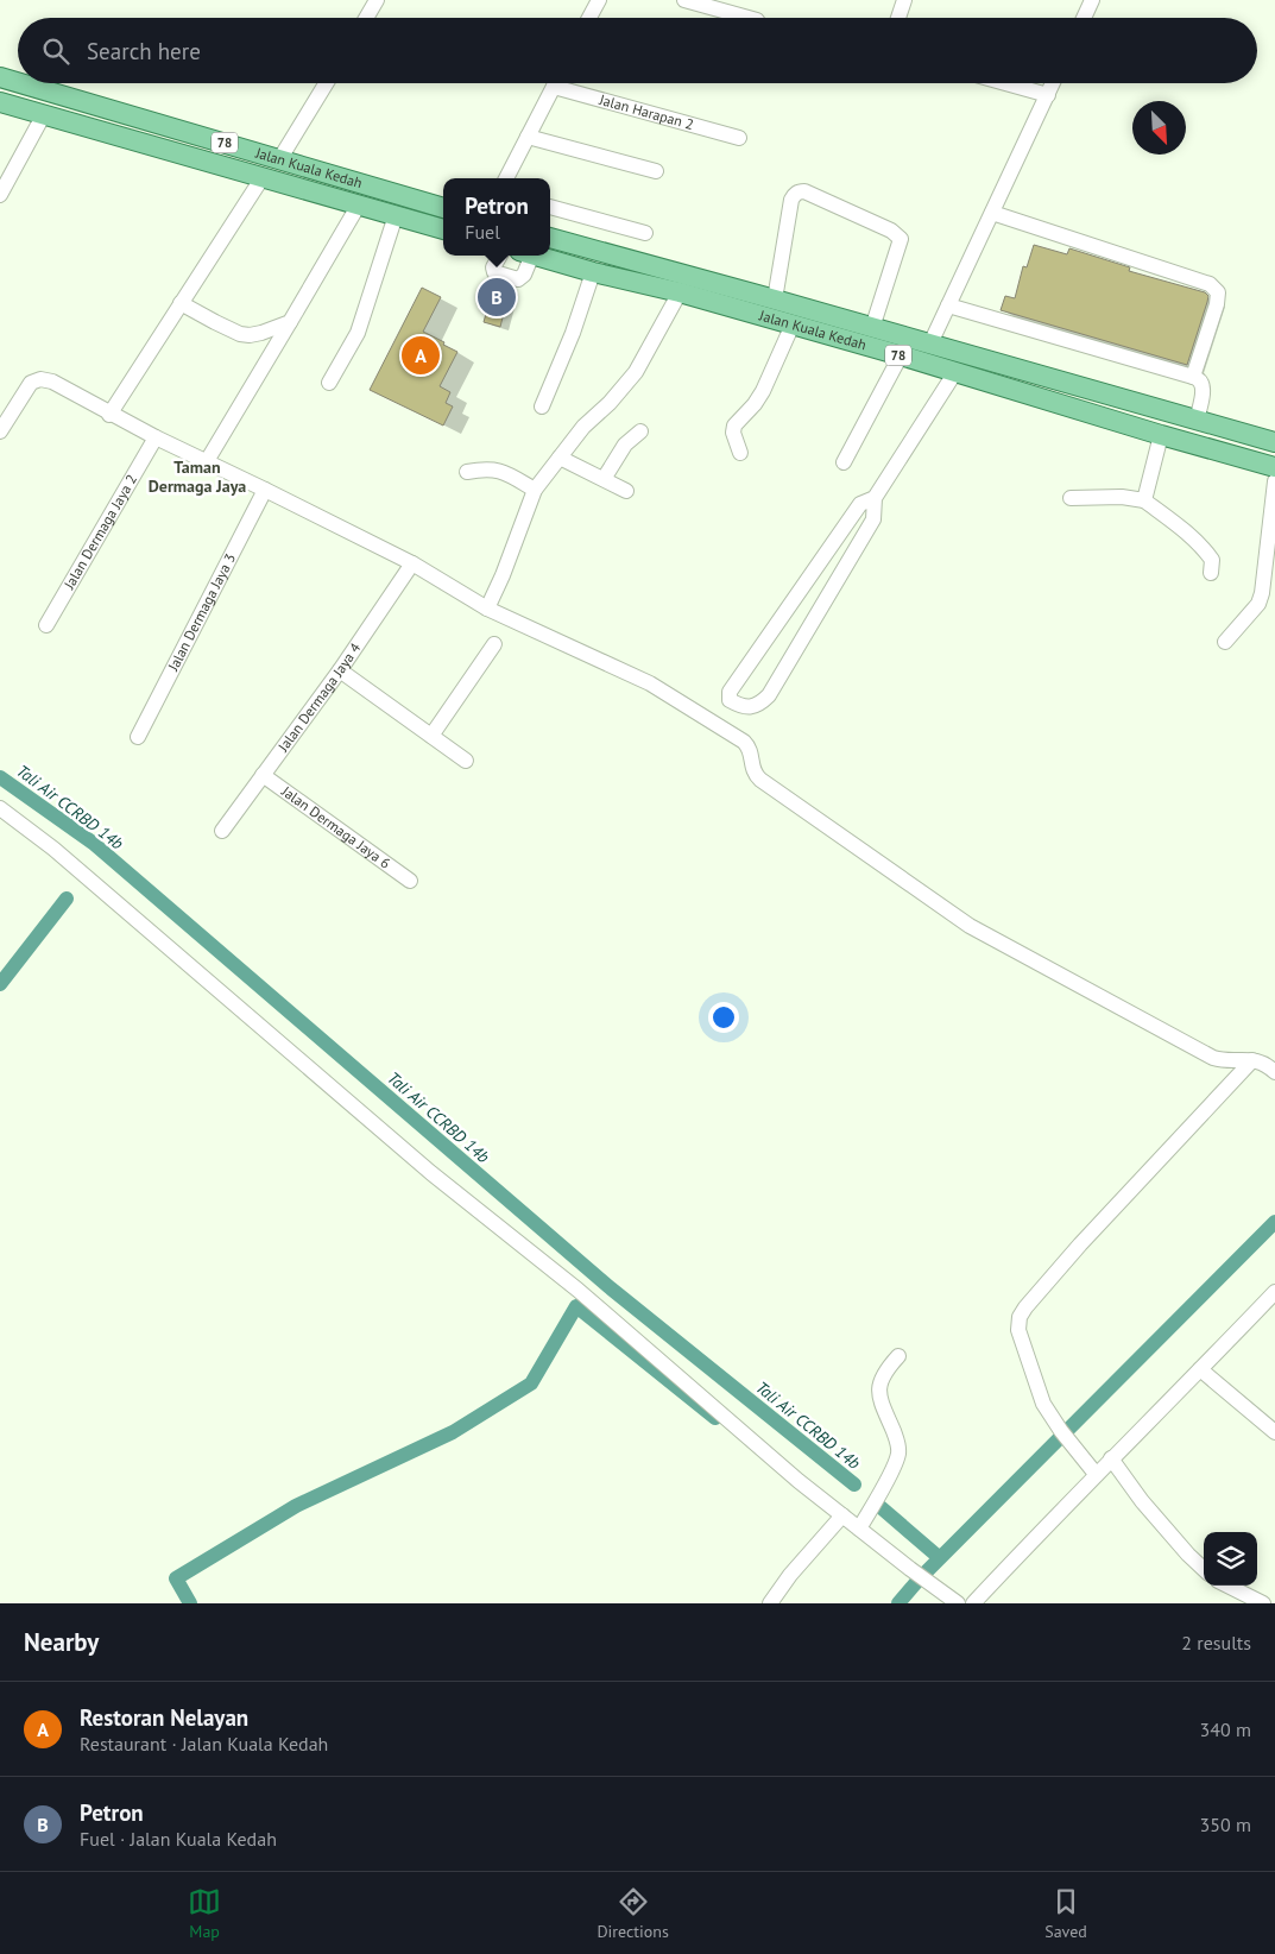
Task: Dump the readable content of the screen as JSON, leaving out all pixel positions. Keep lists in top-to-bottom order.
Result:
{
  "streets": {
    "main road": ["78", "Jalan Kuala Kedah"],
    "street": [
      "Jalan Harapan 2",
      "Jalan Dermaga Jaya 2",
      "Jalan Dermaga Jaya 3",
      "Jalan Dermaga Jaya 4",
      "Jalan Dermaga Jaya 6"
    ]
  },
  "crossings": [
    ["Jalan Dermaga Jaya 4", "Jalan Dermaga Jaya 6"]
  ],
  "districts": ["Taman Dermaga Jaya"],
  "water": ["Tali Air CCRBD 14b"],
  "north": "bottom right",
  "page": {
    "search": "Search here",
    "popup": ["Petron", "Fuel"],
    "pins": ["B", "A"],
    "heading": ["Nearby", "2 results"],
    "list": [
      {
        "mark": "A",
        "name": "Restoran Nelayan",
        "note": "Restaurant · Jalan Kuala Kedah",
        "value": "340 m"
      },
      {
        "mark": "B",
        "name": "Petron",
        "note": "Fuel · Jalan Kuala Kedah",
        "value": "350 m"
      }
    ],
    "nav": ["Map", "Directions", "Saved"]
  }
}
